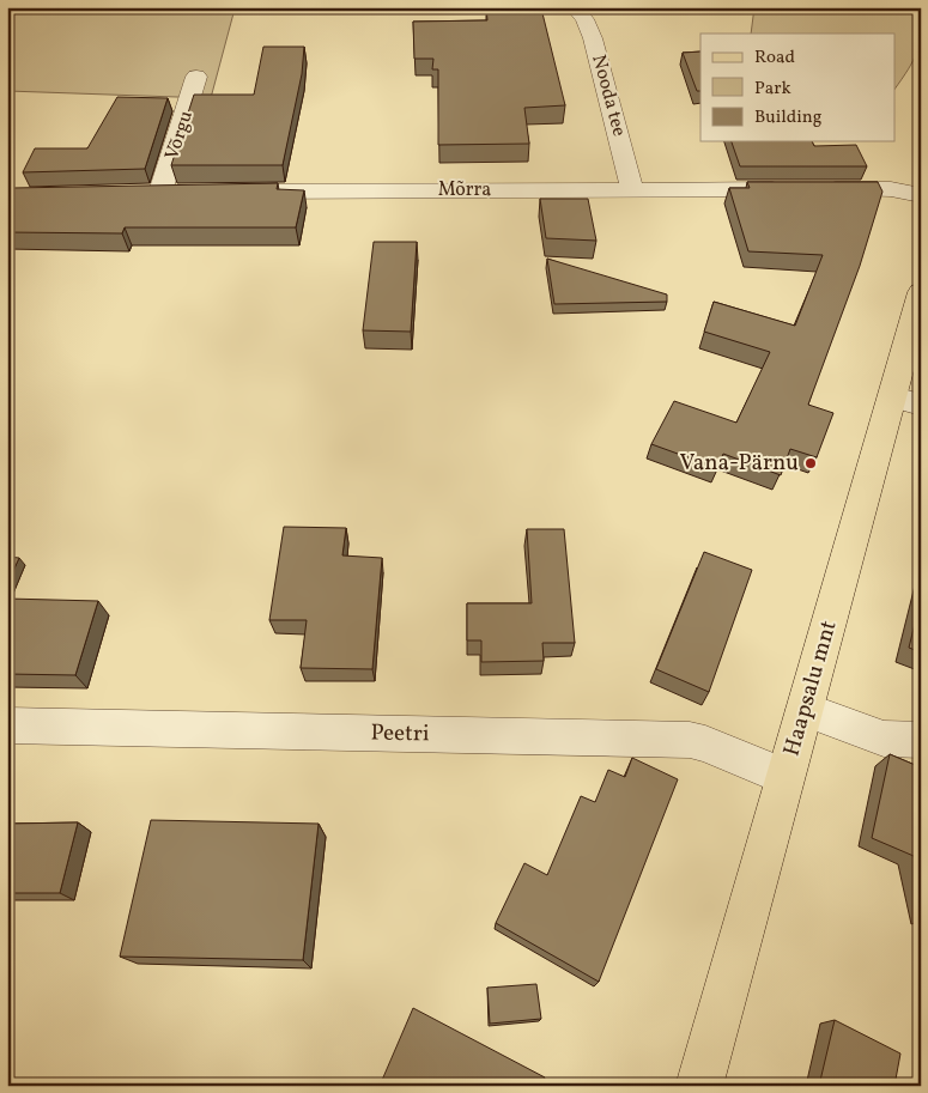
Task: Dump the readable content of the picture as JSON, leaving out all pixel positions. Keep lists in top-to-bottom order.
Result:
{
  "streets": {
    "main road": ["Haapsalu mnt"],
    "street": [
      "Nooda tee",
      "Võrgu",
      "Mõrra",
      "Peetri"
    ]
  },
  "crossings": [
    ["Nooda tee", "Mõrra"],
    ["Haapsalu mnt", "Peetri"]
  ],
  "places": ["Vana-Pärnu"],
  "legend": ["Road", "Park", "Building"]
}
